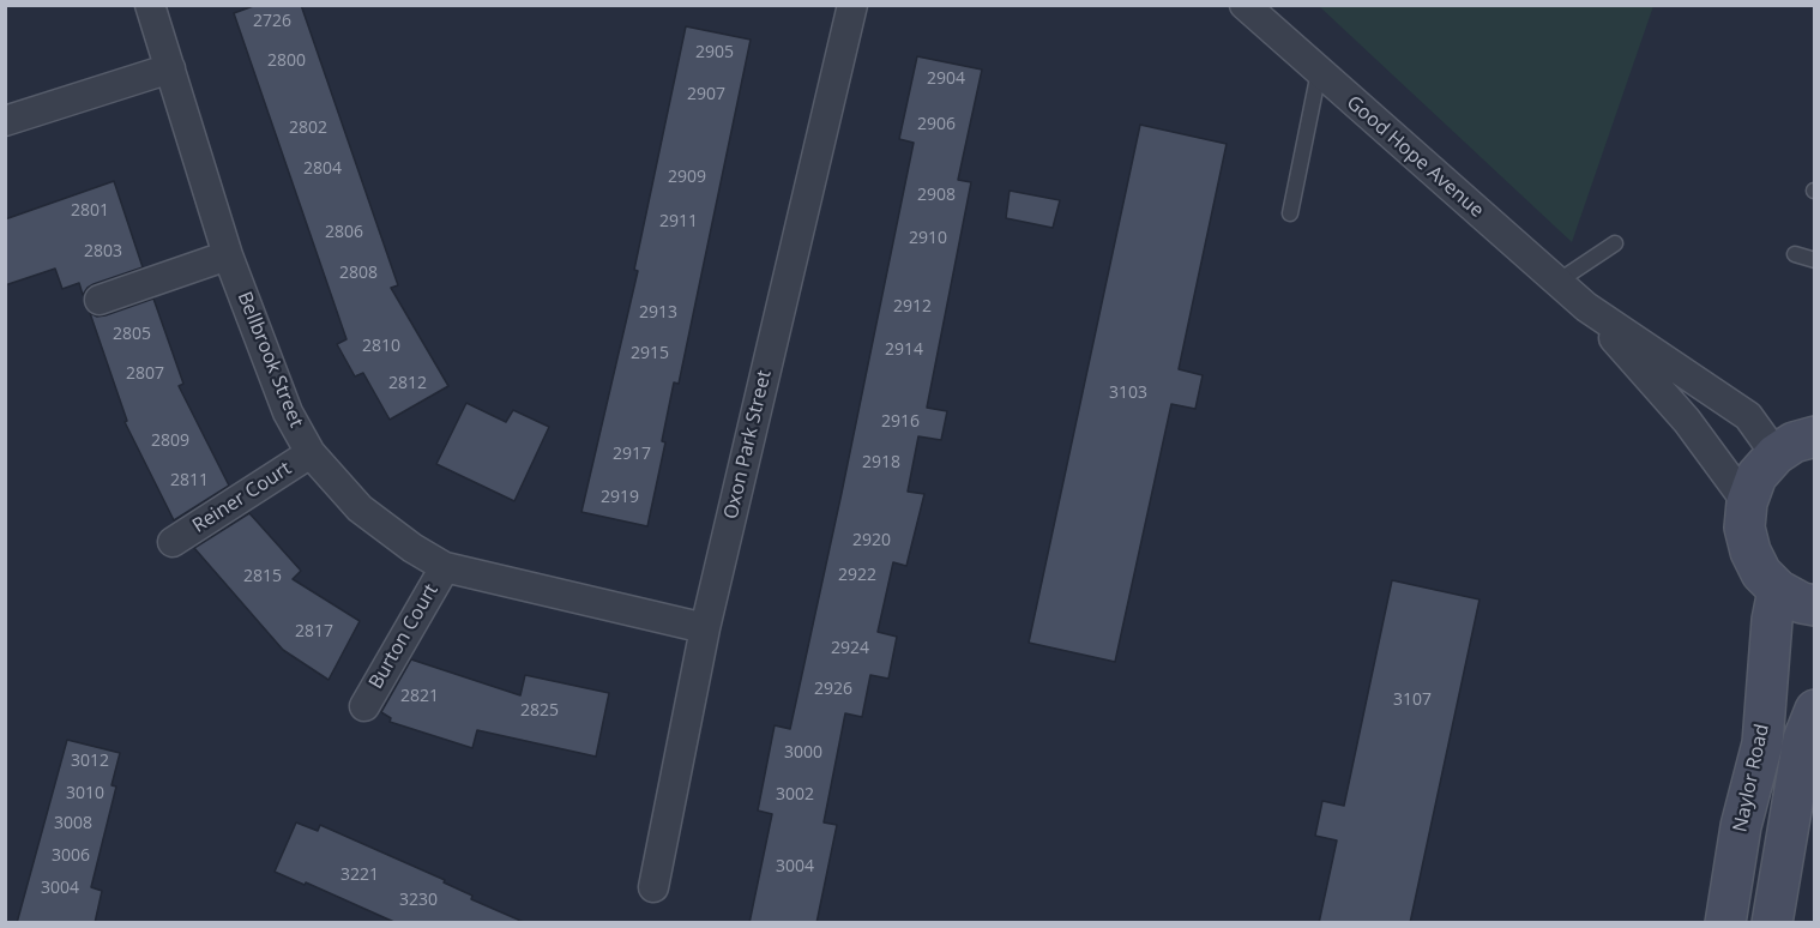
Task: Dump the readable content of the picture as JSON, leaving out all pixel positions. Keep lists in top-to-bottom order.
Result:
{
  "streets": {
    "main road": ["Naylor Road"],
    "street": [
      "Good Hope Avenue",
      "Bellbrook Street",
      "Oxon Park Street",
      "Reiner Court",
      "Burton Court"
    ]
  },
  "crossings": [
    ["Bellbrook Street", "Oxon Park Street"],
    ["Bellbrook Street", "Reiner Court"],
    ["Bellbrook Street", "Burton Court"]
  ],
  "house_numbers": [
    "2726",
    "2905",
    "2800",
    "2904",
    "2907",
    "2906",
    "2802",
    "2804",
    "2909",
    "2908",
    "2801",
    "2911",
    "2806",
    "2910",
    "2803",
    "2808",
    "2912",
    "2913",
    "2805",
    "2810",
    "2914",
    "2915",
    "2807",
    "2812",
    "3103",
    "2916",
    "2809",
    "2917",
    "2918",
    "2811",
    "2919",
    "2920",
    "2922",
    "2815",
    "2817",
    "2924",
    "2926",
    "2821",
    "3107",
    "2825",
    "3000",
    "3012",
    "3010",
    "3002",
    "3008",
    "3006",
    "3004",
    "3221",
    "3004",
    "3230"
  ]
}
